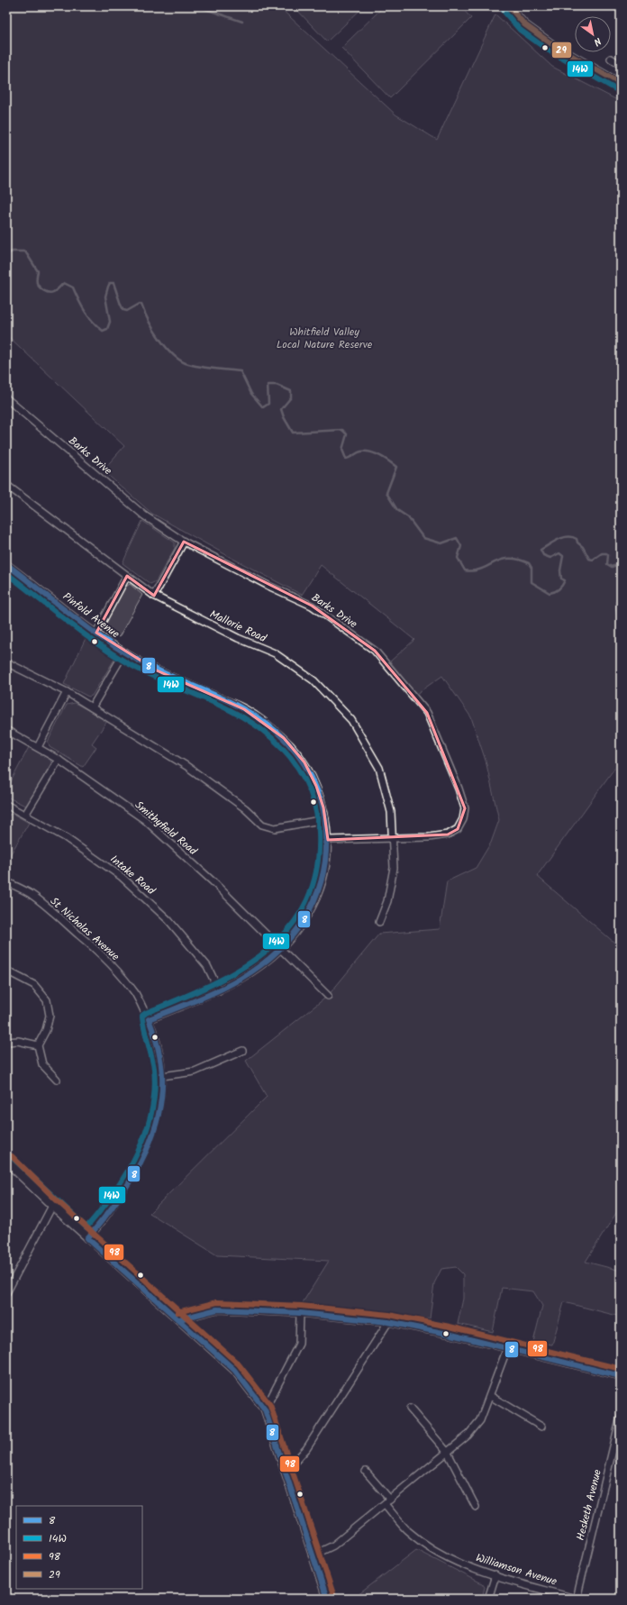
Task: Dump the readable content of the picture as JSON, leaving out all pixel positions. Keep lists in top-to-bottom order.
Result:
{
  "streets": {
    "street": [
      "Barks Drive",
      "Pinfold Avenue",
      "Mallorie Road",
      "Smithyfield Road",
      "Intake Road",
      "St Nicholas Avenue",
      "Hesketh Avenue",
      "Williamson Avenue"
    ]
  },
  "crossings": [
    ["Barks Drive", "Pinfold Avenue"],
    ["Barks Drive", "Mallorie Road"],
    ["Pinfold Avenue", "Smithyfield Road"],
    ["Pinfold Avenue", "Intake Road"],
    ["Pinfold Avenue", "St Nicholas Avenue"],
    ["Hesketh Avenue", "Williamson Avenue"]
  ],
  "parks": ["Whitfield Valley Local Nature Reserve"],
  "lines": [
    "transit line 29",
    "transit line 14W",
    "transit line 8",
    "transit line 98"
  ],
  "legend": [
    "8",
    "14W",
    "98",
    "29"
  ],
  "north": "bottom right"
}
